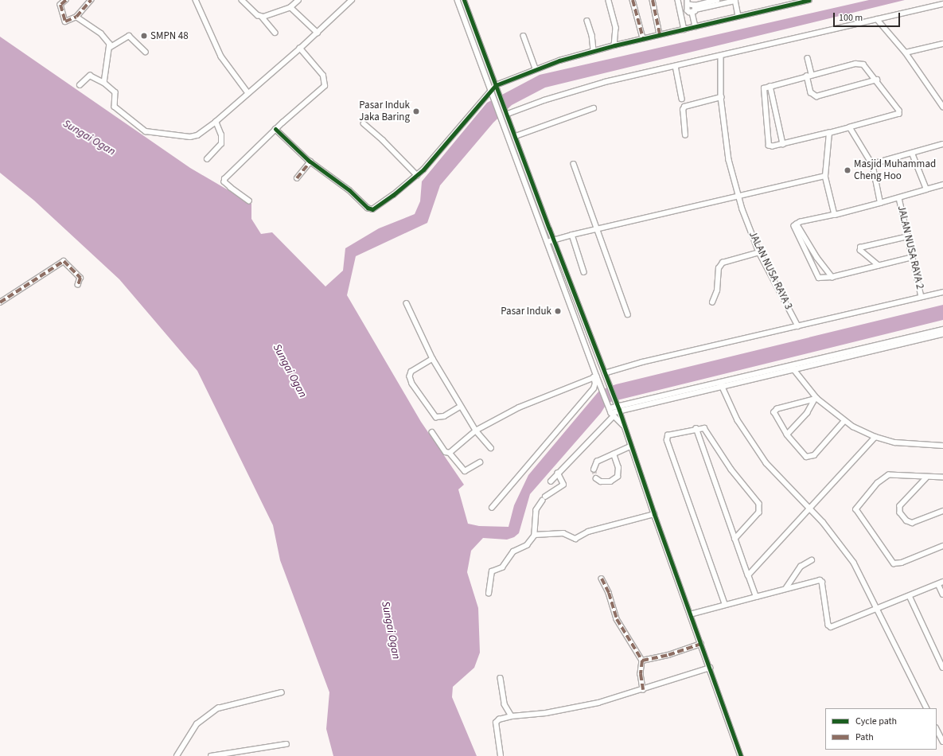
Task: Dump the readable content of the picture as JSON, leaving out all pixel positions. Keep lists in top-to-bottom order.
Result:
{
  "streets": {
    "street": ["JALAN NUSA RAYA 2", "JALAN NUSA RAYA 3"]
  },
  "water": ["Sungai Ogan"],
  "places": [
    "SMPN 48",
    "Pasar Induk Jaka Baring",
    "Masjid Muhammad Cheng Hoo",
    "Pasar Induk"
  ],
  "legend": ["Cycle path", "Path"],
  "scale_bar": "100 m"
}
